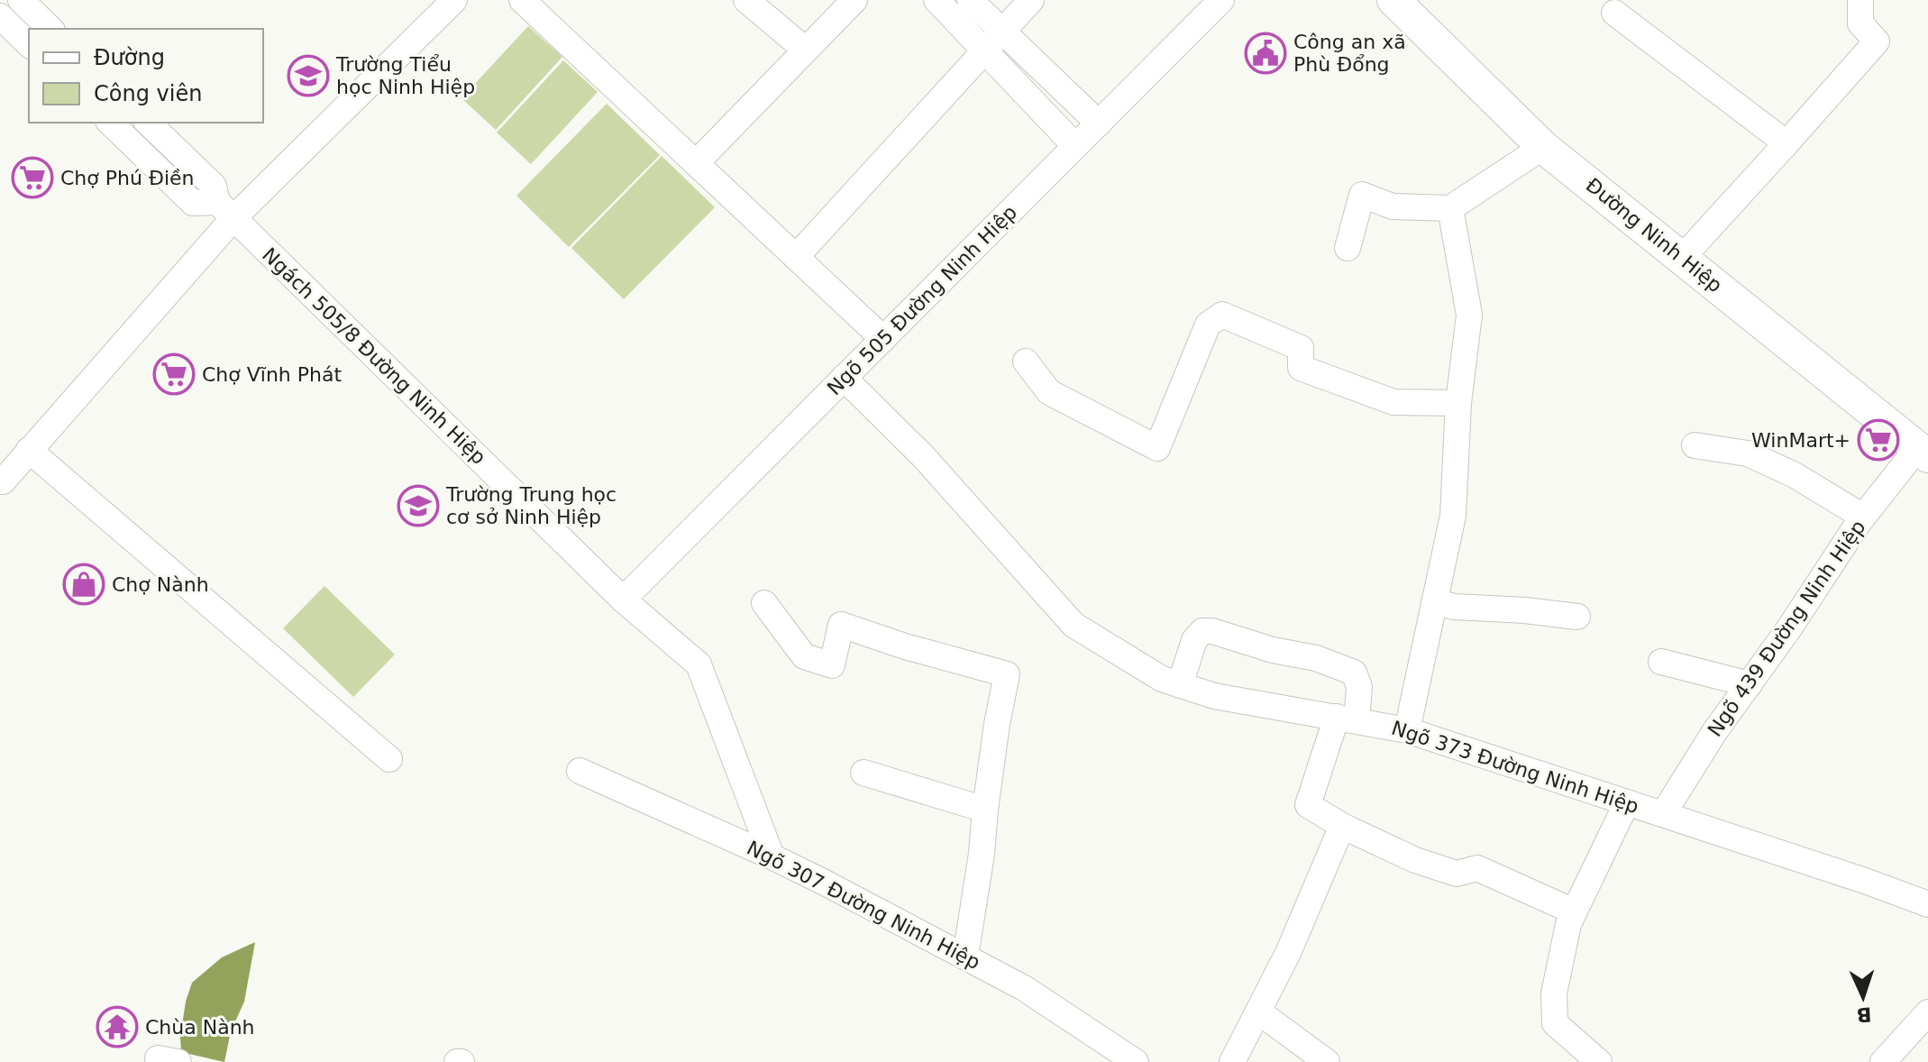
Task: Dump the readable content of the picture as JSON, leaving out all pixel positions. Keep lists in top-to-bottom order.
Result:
{
  "streets": {
    "main road": ["Đường Ninh Hiệp"],
    "street": [
      "Ngõ 505 Đường Ninh Hiệp",
      "Ngách 505/8 Đường Ninh Hiệp",
      "Ngõ 439 Đường Ninh Hiệp",
      "Ngõ 373 Đường Ninh Hiệp",
      "Ngõ 307 Đường Ninh Hiệp"
    ]
  },
  "crossings": [
    ["Đường Ninh Hiệp", "Ngõ 439 Đường Ninh Hiệp"],
    ["Ngõ 505 Đường Ninh Hiệp", "Ngách 505/8 Đường Ninh Hiệp"],
    ["Ngõ 505 Đường Ninh Hiệp", "Ngõ 373 Đường Ninh Hiệp"],
    ["Ngách 505/8 Đường Ninh Hiệp", "Ngõ 307 Đường Ninh Hiệp"],
    ["Ngõ 439 Đường Ninh Hiệp", "Ngõ 373 Đường Ninh Hiệp"]
  ],
  "places": {
    "public building": ["Công an xã Phù Đổng"],
    "school or university": ["Trường Tiểu học Ninh Hiệp", "Trường Trung học cơ sở Ninh Hiệp"],
    "supermarket": ["Chợ Phú Điền", "Chợ Vĩnh Phát", "WinMart+"],
    "shop": ["Chợ Nành"],
    "temple": ["Chùa Nành"]
  },
  "legend": ["Đường", "Công viên"],
  "north": "bottom"
}
